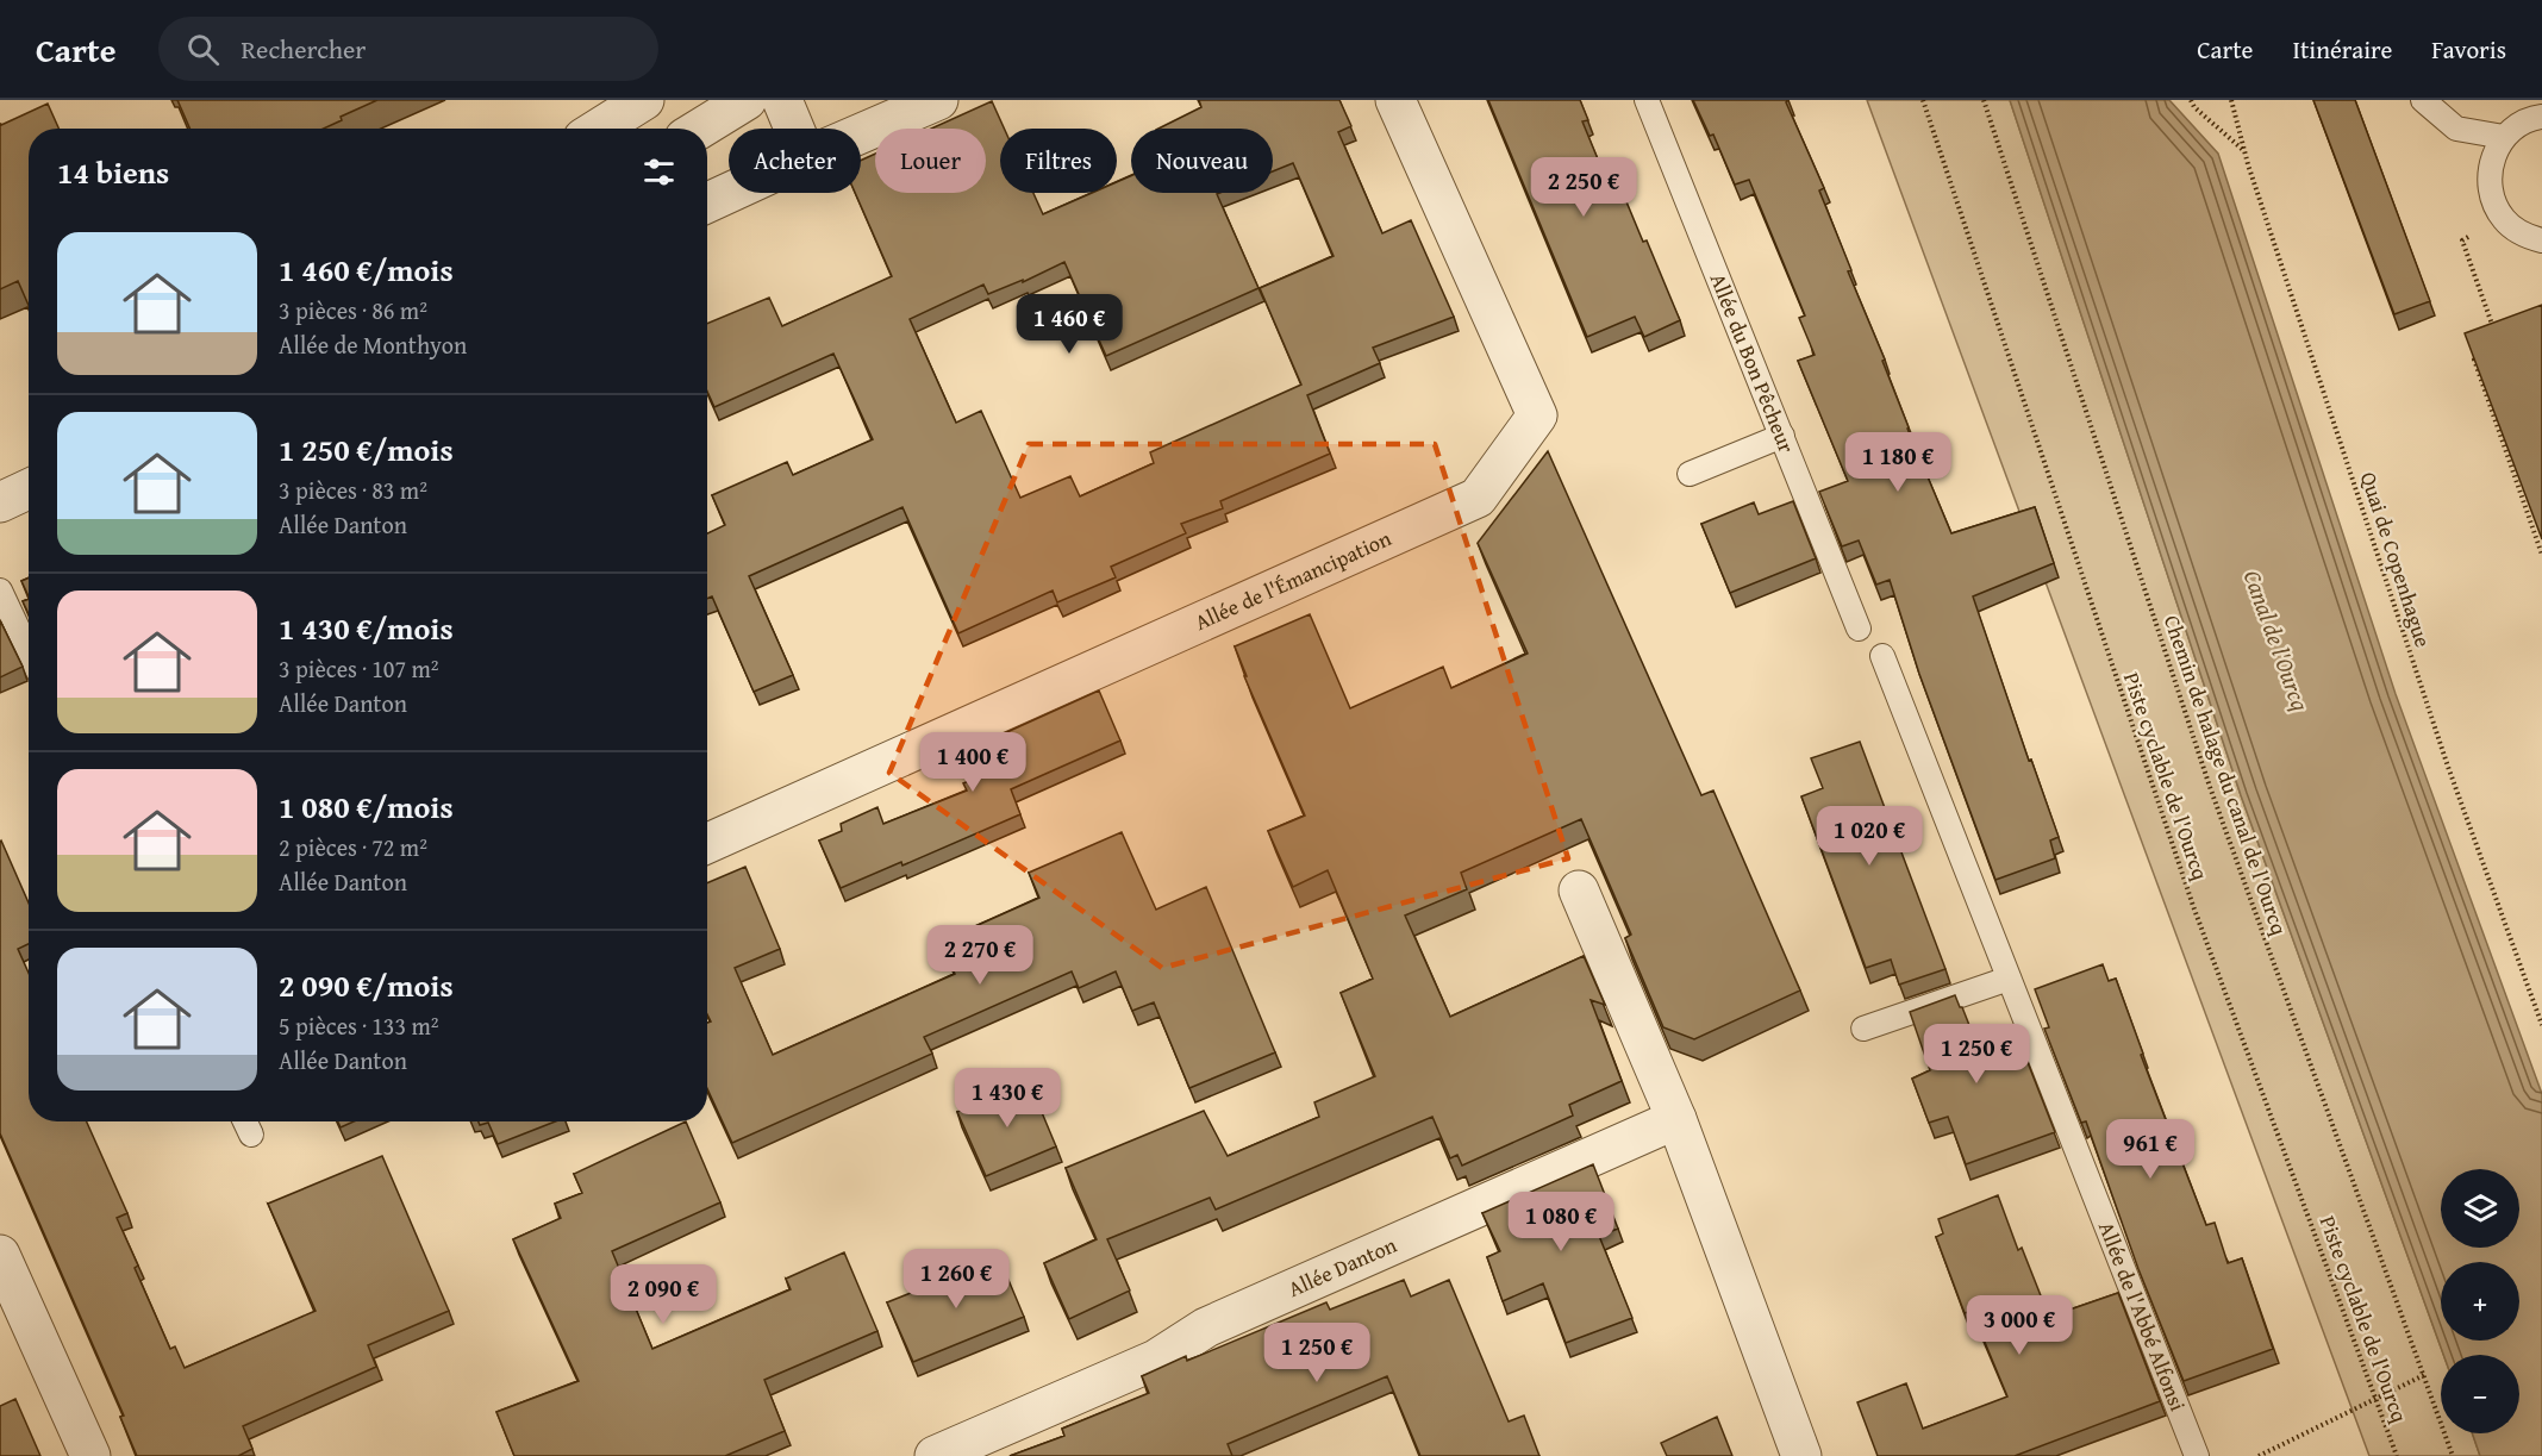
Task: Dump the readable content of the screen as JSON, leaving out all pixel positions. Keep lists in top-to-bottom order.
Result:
{
  "streets": {
    "street": ["Allée de l'Émancipation", "Allée Danton"],
    "lane": ["Allée du Bon Pêcheur", "Allée de l'Abbé Alfonsi"],
    "path": ["Quai de Copenhague", "Chemin de halage du canal de l'Ourcq", "Piste cyclable de l'Ourcq"]
  },
  "water": ["Canal de l'Ourcq"],
  "page": {
    "header": "Carte",
    "search": "Rechercher",
    "nav": ["Carte", "Itinéraire", "Favoris"],
    "chip": [
      "Acheter",
      "Louer",
      "Filtres",
      "Nouveau"
    ],
    "heading": "14 biens",
    "price": [
      "2 250 €",
      "1 460 €",
      "1 180 €",
      "1 400 €",
      "1 020 €",
      "2 270 €",
      "1 250 €",
      "1 430 €",
      "961 €",
      "1 080 €",
      "1 260 €",
      "2 090 €",
      "3 000 €",
      "1 250 €"
    ],
    "list": [
      {
        "name": "1 460 €/mois",
        "note": "3 pièces · 86 m² · Allée de Monthyon"
      },
      {
        "name": "1 250 €/mois",
        "note": "3 pièces · 83 m² · Allée Danton"
      },
      {
        "name": "1 430 €/mois",
        "note": "3 pièces · 107 m² · Allée Danton"
      },
      {
        "name": "1 080 €/mois",
        "note": "2 pièces · 72 m² · Allée Danton"
      },
      {
        "name": "2 090 €/mois",
        "note": "5 pièces · 133 m² · Allée Danton"
      }
    ],
    "map_buttons": ["+", "−"]
  }
}
